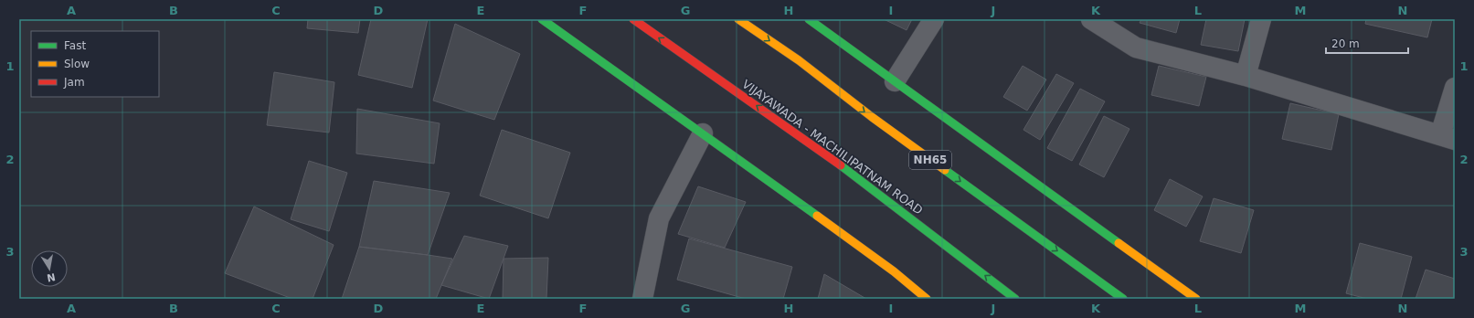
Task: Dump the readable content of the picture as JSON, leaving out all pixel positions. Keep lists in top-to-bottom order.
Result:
{
  "streets": {
    "main road": ["VIJAYAWADA - MACHILIPATNAM ROAD", "NH65"]
  },
  "legend": ["Fast", "Slow", "Jam"],
  "scale_bar": "20 m",
  "north": "bottom",
  "grid": {
    "columns": [
      "A",
      "B",
      "C",
      "D",
      "E",
      "F",
      "G",
      "H",
      "I",
      "J",
      "K",
      "L",
      "M",
      "N"
    ],
    "rows": ["1", "2", "3"]
  }
}
